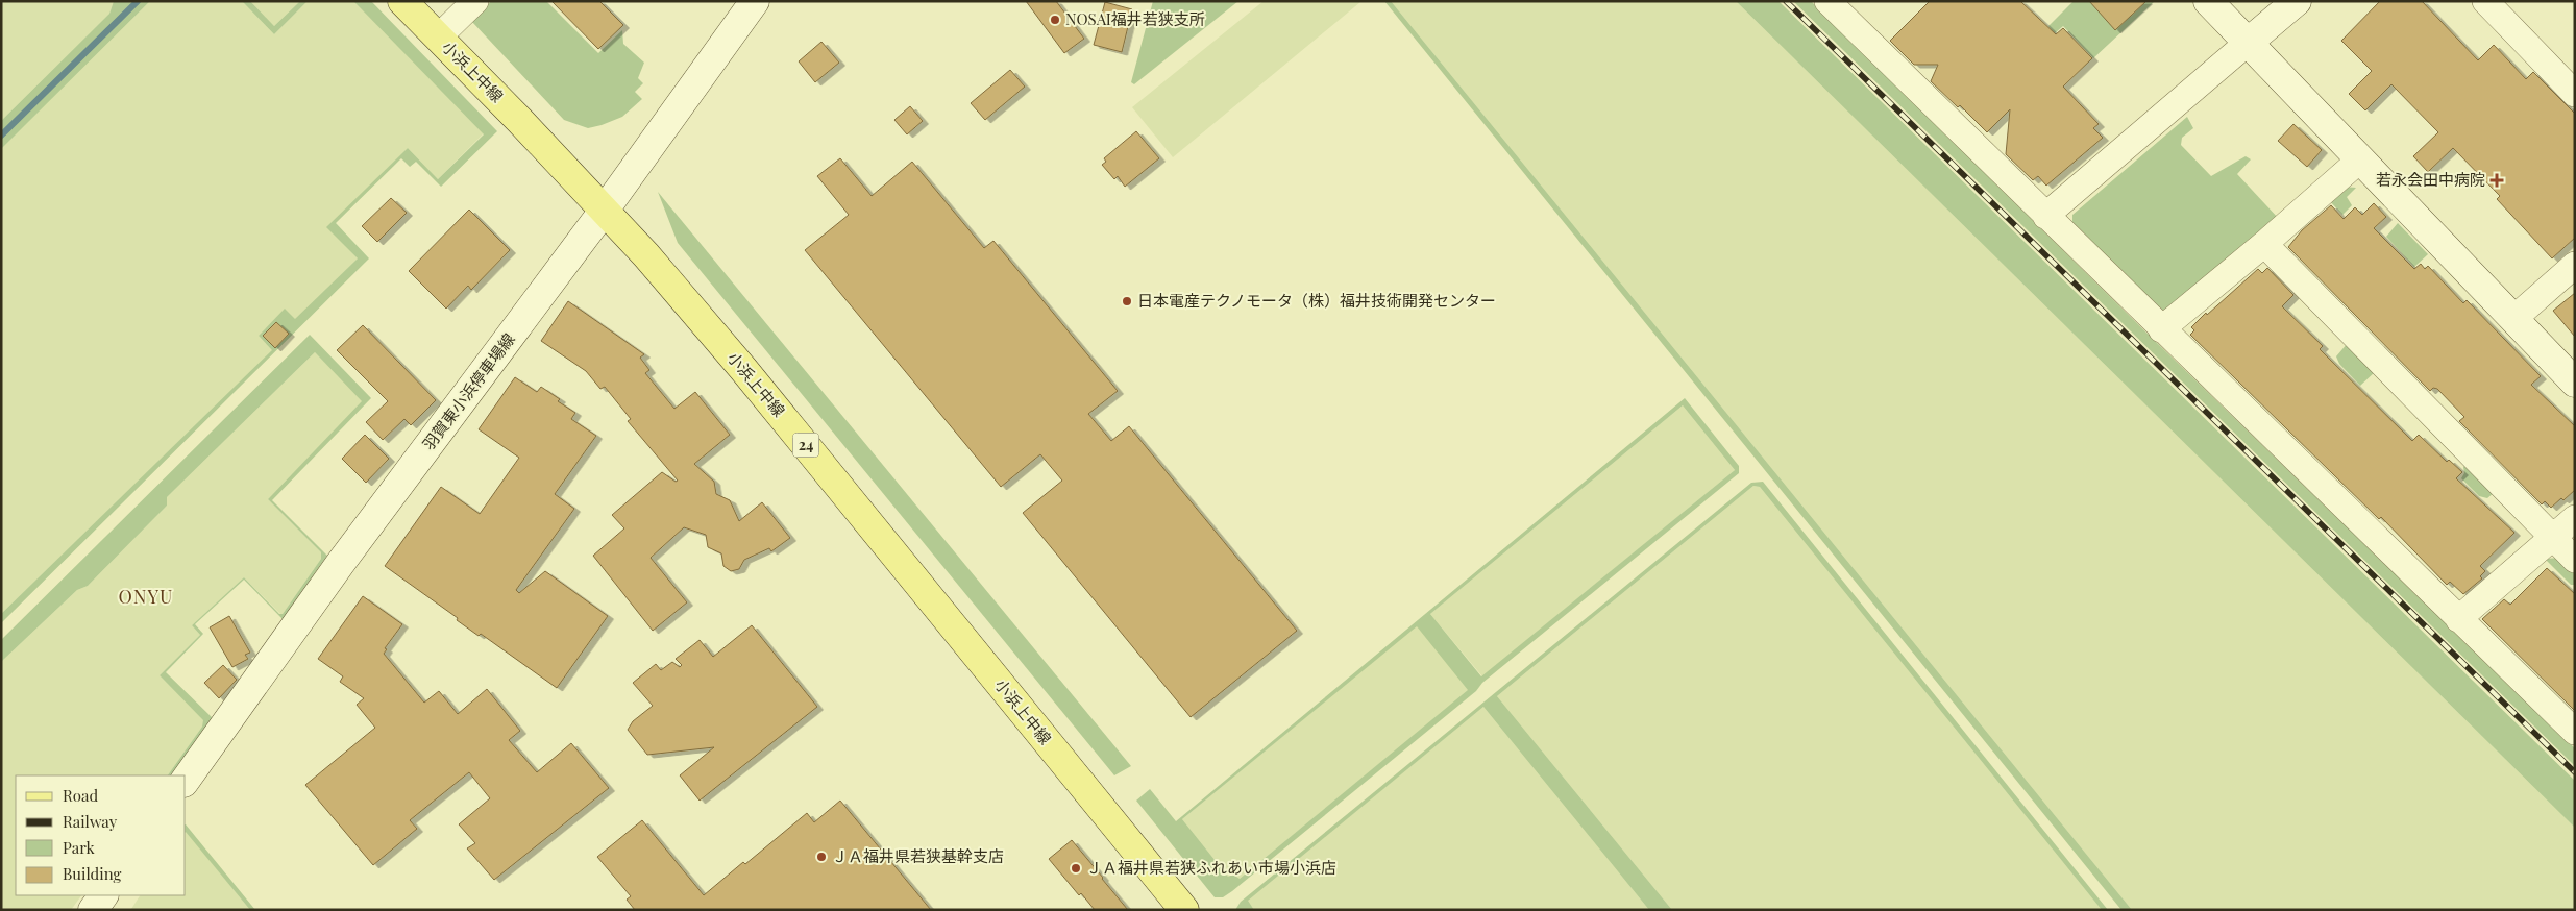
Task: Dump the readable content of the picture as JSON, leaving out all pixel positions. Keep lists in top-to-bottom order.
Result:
{
  "streets": {
    "main road": ["小浜上中線", "羽賀東小浜停車場線", "24"]
  },
  "crossings": [
    ["小浜上中線", "羽賀東小浜停車場線"]
  ],
  "districts": ["ONYU"],
  "places": {
    "other": [
      "NOSAI福井若狭支所",
      "日本電産テクノモータ（株）福井技術開発センター",
      "ＪＡ福井県若狭基幹支店",
      "ＪＡ福井県若狭ふれあい市場小浜店"
    ],
    "health": ["若永会田中病院"]
  },
  "legend": [
    "Road",
    "Railway",
    "Park",
    "Building"
  ]
}
